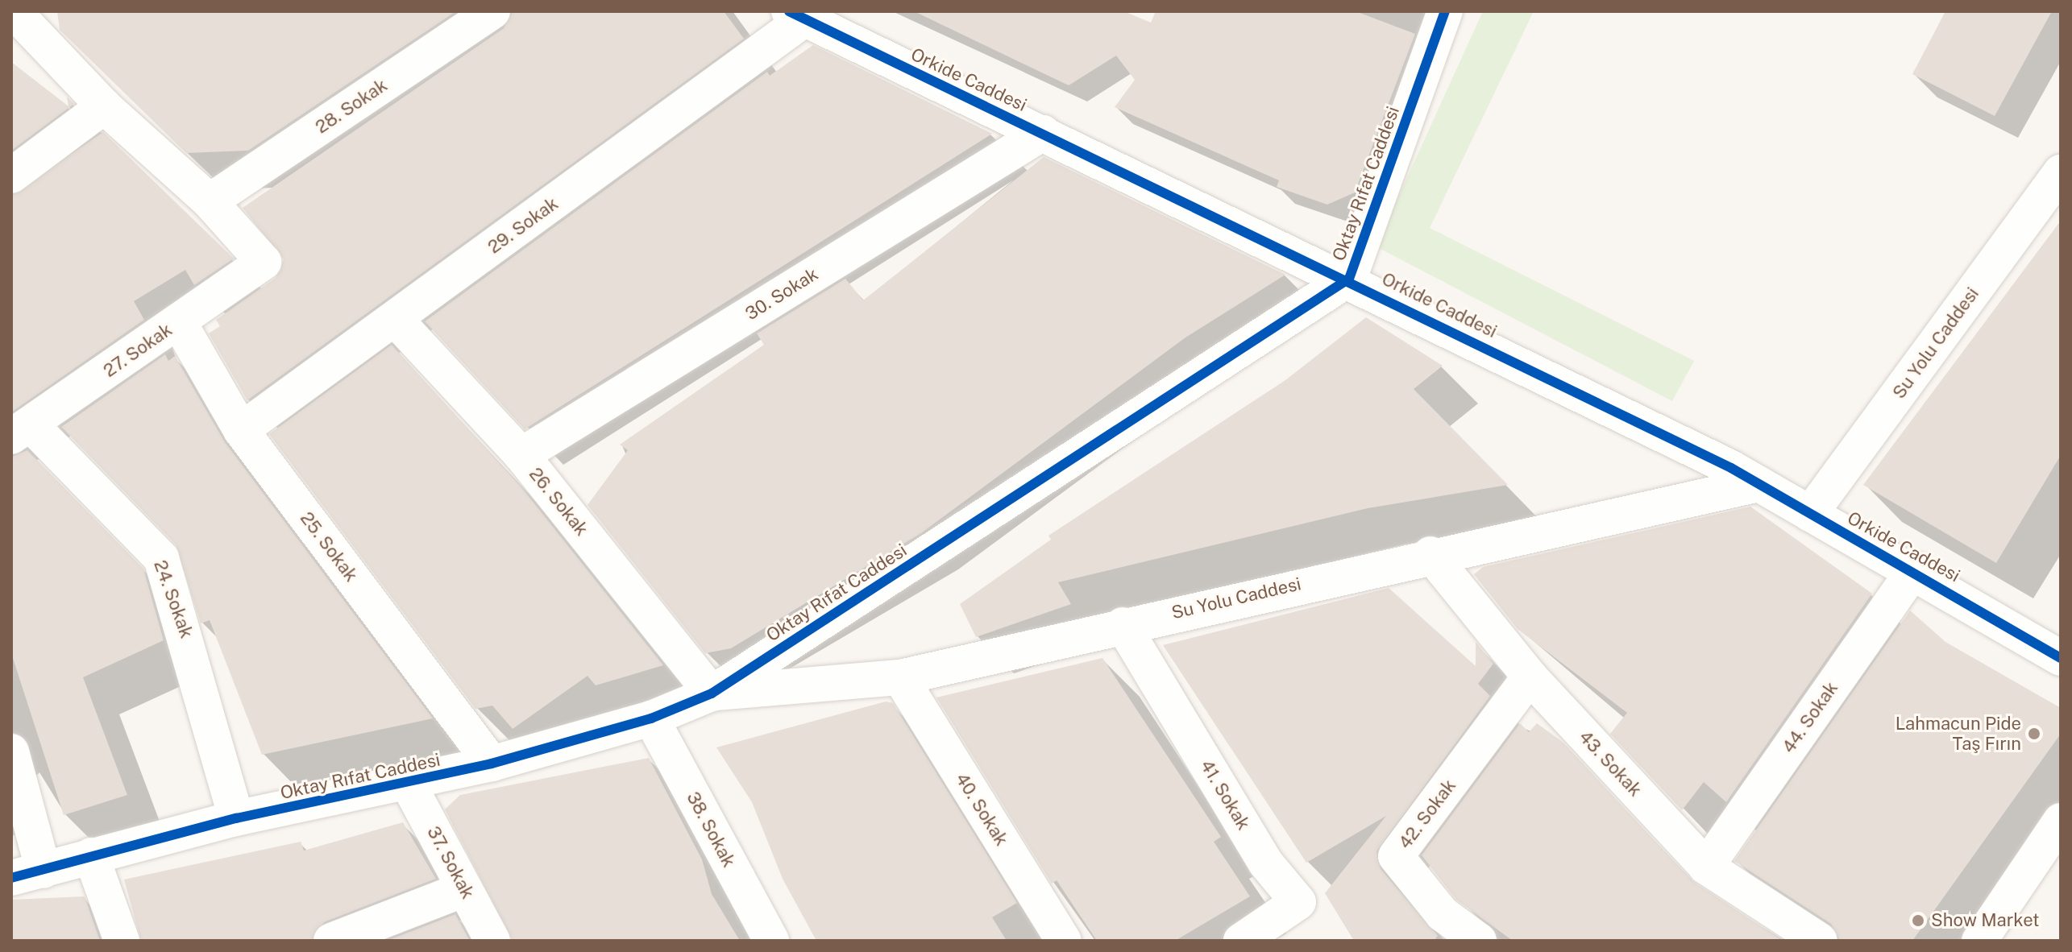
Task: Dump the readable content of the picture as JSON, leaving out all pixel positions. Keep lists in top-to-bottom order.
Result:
{
  "streets": {
    "street": [
      "Orkide Caddesi",
      "28. Sokak",
      "Oktay Rıfat Caddesi",
      "29. Sokak",
      "30. Sokak",
      "Su Yolu Caddesi",
      "27. Sokak",
      "26. Sokak",
      "25. Sokak",
      "24. Sokak",
      "44. Sokak",
      "43. Sokak",
      "41. Sokak",
      "40. Sokak",
      "42. Sokak",
      "38. Sokak",
      "37. Sokak"
    ]
  },
  "crossings": [
    ["Orkide Caddesi", "Oktay Rıfat Caddesi"],
    ["Orkide Caddesi", "29. Sokak"],
    ["Orkide Caddesi", "30. Sokak"],
    ["Orkide Caddesi", "Su Yolu Caddesi"],
    ["Orkide Caddesi", "44. Sokak"],
    ["28. Sokak", "27. Sokak"],
    ["Oktay Rıfat Caddesi", "Su Yolu Caddesi"],
    ["Oktay Rıfat Caddesi", "26. Sokak"],
    ["Oktay Rıfat Caddesi", "25. Sokak"],
    ["Oktay Rıfat Caddesi", "24. Sokak"],
    ["Oktay Rıfat Caddesi", "38. Sokak"],
    ["Oktay Rıfat Caddesi", "37. Sokak"],
    ["29. Sokak", "26. Sokak"],
    ["29. Sokak", "25. Sokak"],
    ["30. Sokak", "26. Sokak"],
    ["Su Yolu Caddesi", "26. Sokak"],
    ["Su Yolu Caddesi", "43. Sokak"],
    ["Su Yolu Caddesi", "41. Sokak"],
    ["Su Yolu Caddesi", "40. Sokak"],
    ["27. Sokak", "25. Sokak"],
    ["27. Sokak", "24. Sokak"],
    ["44. Sokak", "43. Sokak"],
    ["43. Sokak", "42. Sokak"]
  ],
  "places": ["Lahmacun Pide Taş Fırın", "Show Market"]
}
